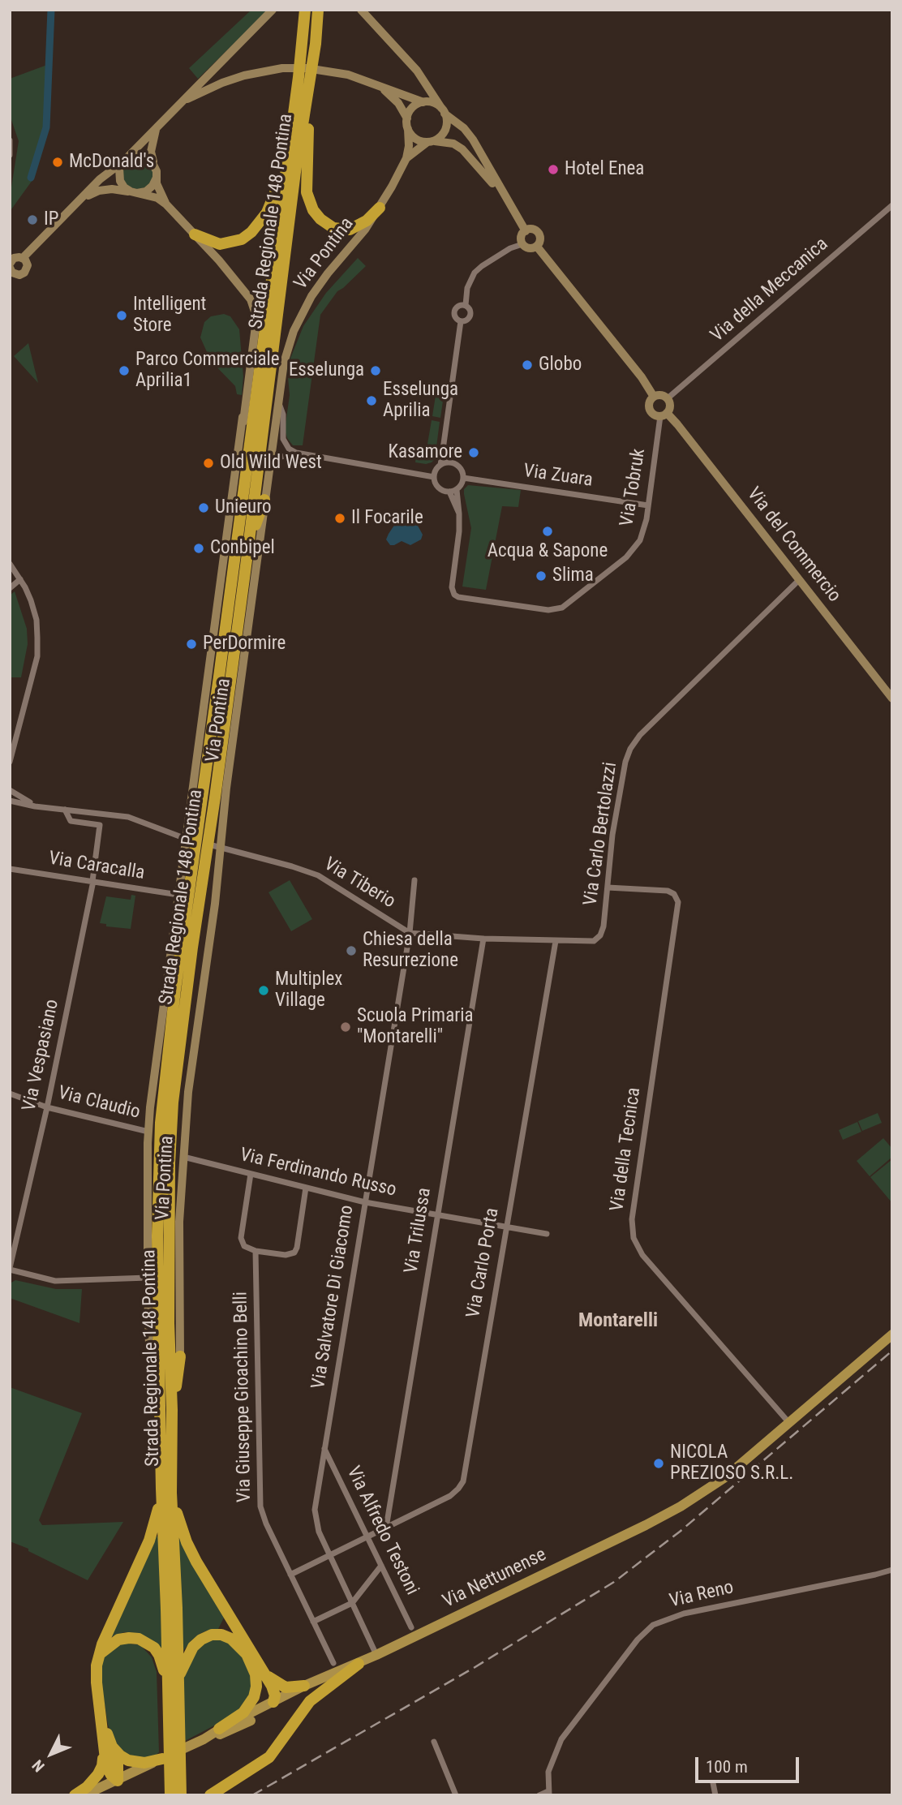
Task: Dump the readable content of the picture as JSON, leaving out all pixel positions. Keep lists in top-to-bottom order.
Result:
{
  "streets": {
    "highway": ["Strada Regionale 148 Pontina"],
    "main road": ["Via Nettunense"],
    "street": [
      "Via Pontina",
      "Via della Meccanica",
      "Via Zuara",
      "Via Tobruk",
      "Via del Commercio",
      "Via Carlo Bertolazzi",
      "Via Caracalla",
      "Via Tiberio",
      "Via Vespasiano",
      "Via Claudio",
      "Via della Tecnica",
      "Via Ferdinando Russo",
      "Via Trilussa",
      "Via Carlo Porta",
      "Via Salvatore Di Giacomo",
      "Via Giuseppe Gioachino Belli",
      "Via Alfredo Testoni",
      "Via Reno"
    ]
  },
  "crossings": [
    ["Via Pontina", "Via Caracalla"],
    ["Via Pontina", "Via Claudio"],
    ["Via Pontina", "Via Ferdinando Russo"],
    ["Via della Meccanica", "Via Tobruk"],
    ["Via della Meccanica", "Via del Commercio"],
    ["Via Zuara", "Via Tobruk"],
    ["Via Tobruk", "Via del Commercio"],
    ["Via del Commercio", "Via Carlo Bertolazzi"],
    ["Via Carlo Bertolazzi", "Via Tiberio"],
    ["Via Carlo Bertolazzi", "Via della Tecnica"],
    ["Via Carlo Bertolazzi", "Via Trilussa"],
    ["Via Carlo Bertolazzi", "Via Carlo Porta"],
    ["Via Carlo Bertolazzi", "Via Salvatore Di Giacomo"],
    ["Via Caracalla", "Via Vespasiano"],
    ["Via Tiberio", "Via Vespasiano"],
    ["Via Tiberio", "Via Salvatore Di Giacomo"],
    ["Via Vespasiano", "Via Claudio"],
    ["Via della Tecnica", "Via Nettunense"],
    ["Via Ferdinando Russo", "Via Trilussa"],
    ["Via Ferdinando Russo", "Via Carlo Porta"],
    ["Via Ferdinando Russo", "Via Salvatore Di Giacomo"],
    ["Via Trilussa", "Via Carlo Porta"],
    ["Via Carlo Porta", "Via Salvatore Di Giacomo"],
    ["Via Carlo Porta", "Via Giuseppe Gioachino Belli"],
    ["Via Carlo Porta", "Via Alfredo Testoni"],
    ["Via Salvatore Di Giacomo", "Via Alfredo Testoni"],
    ["Via Salvatore Di Giacomo", "Via Nettunense"]
  ],
  "districts": ["Montarelli"],
  "places": [
    "McDonald's",
    "Hotel Enea",
    "IP",
    "Intelligent Store",
    "Globo",
    "Parco Commerciale Aprilia1",
    "Esselunga",
    "Esselunga Aprilia",
    "Kasamore",
    "Old Wild West",
    "Unieuro",
    "Il Focarile",
    "Acqua & Sapone",
    "Conbipel",
    "Slima",
    "PerDormire",
    "Chiesa della Resurrezione",
    "Multiplex Village",
    "Scuola Primaria \"Montarelli\"",
    "NICOLA PREZIOSO S.R.L."
  ],
  "scale_bar": "100 m",
  "north": "bottom left"
}
